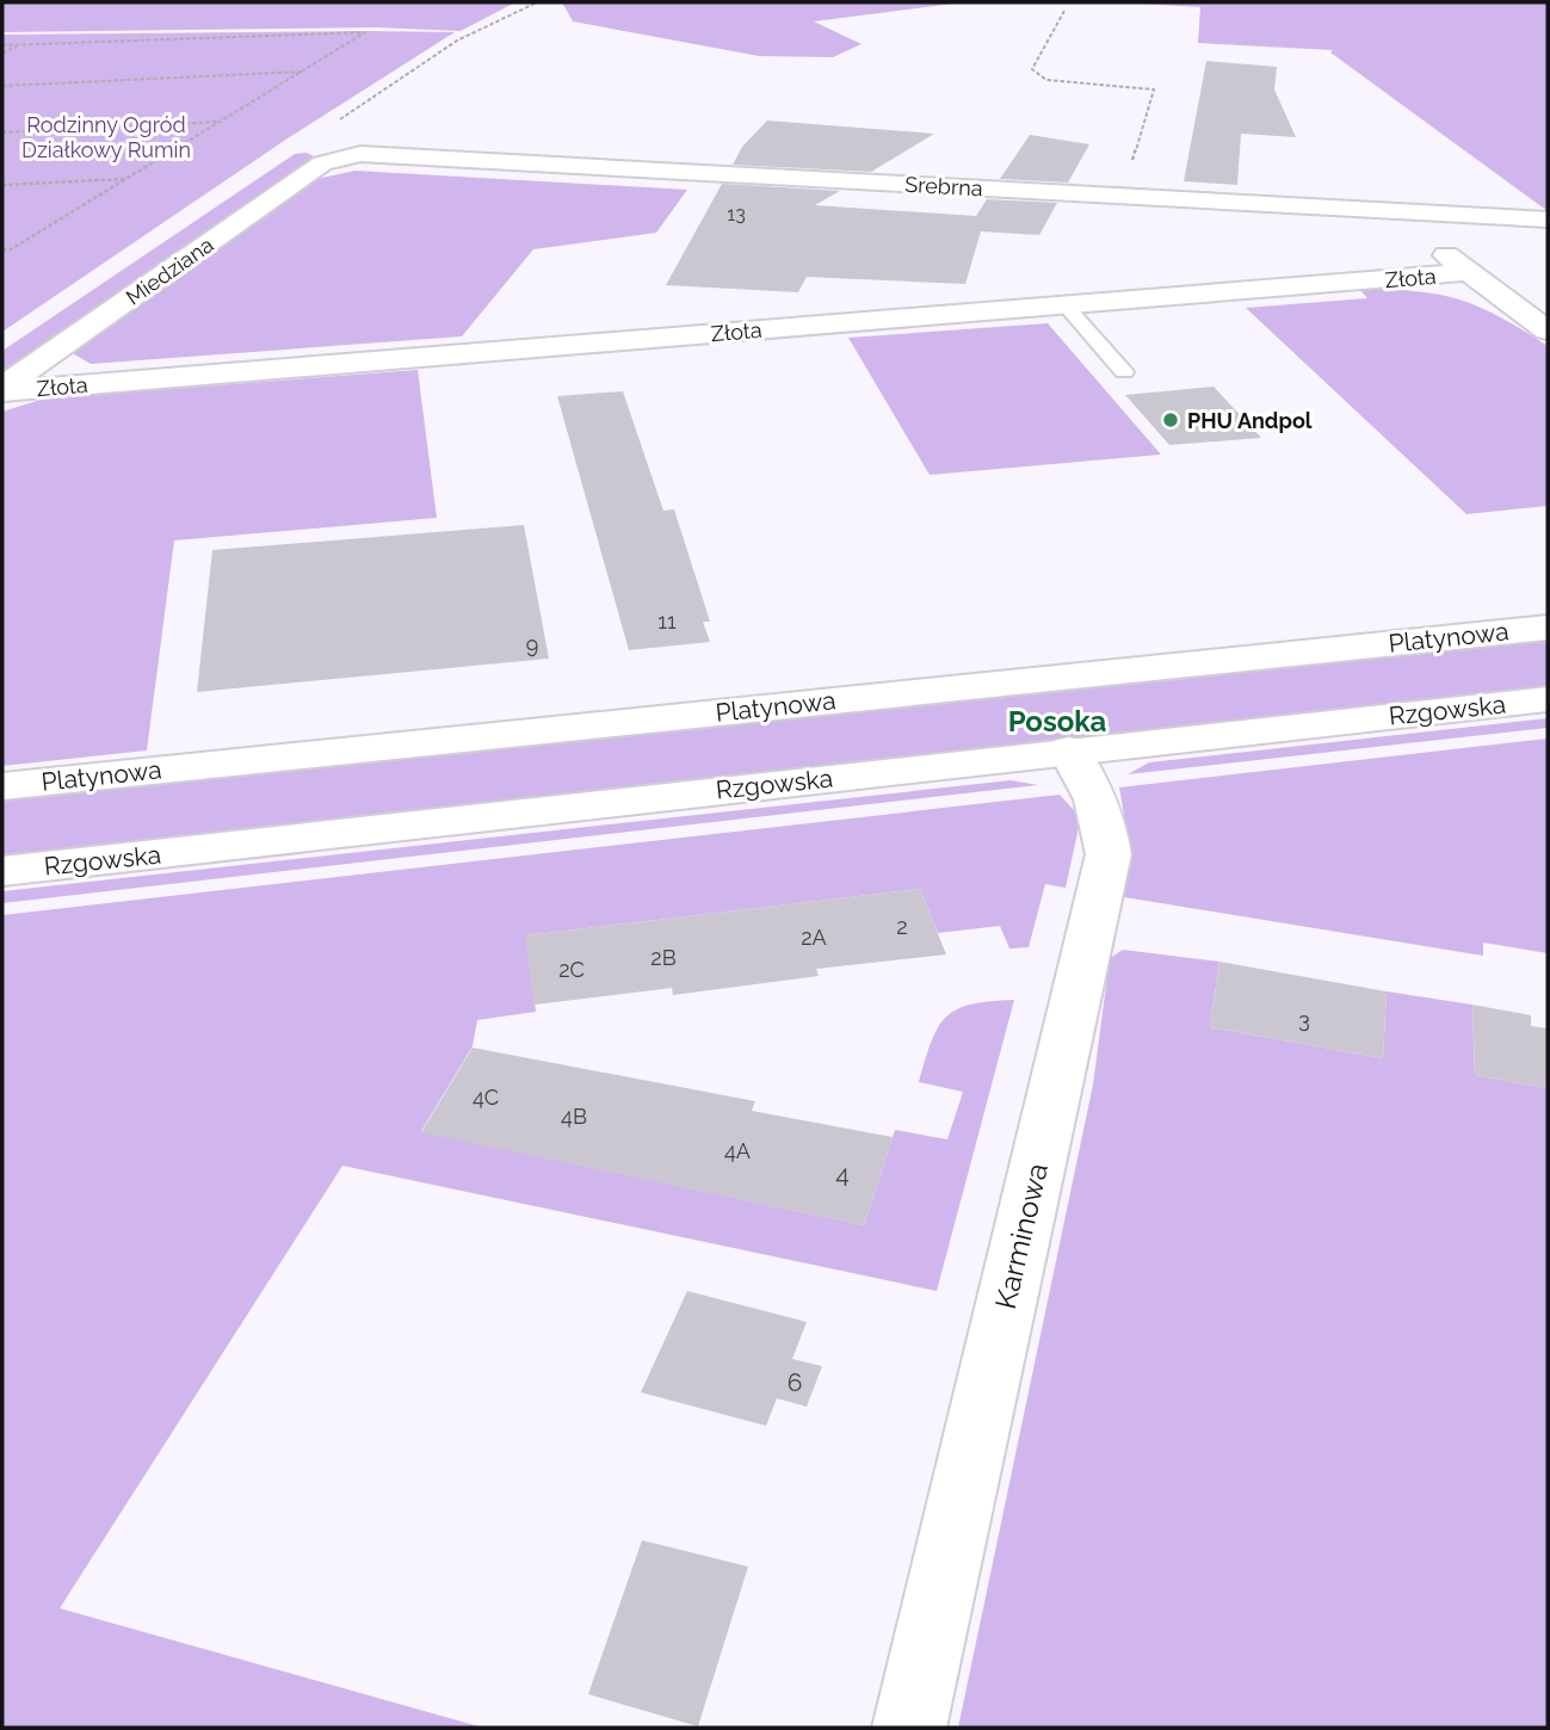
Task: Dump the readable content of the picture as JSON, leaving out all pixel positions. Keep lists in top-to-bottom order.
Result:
{
  "streets": {
    "street": [
      "Srebrna",
      "Miedziana",
      "Złota",
      "Platynowa",
      "Rzgowska",
      "Karminowa"
    ]
  },
  "crossings": [
    ["Srebrna", "Miedziana"],
    ["Miedziana", "Złota"],
    ["Rzgowska", "Karminowa"]
  ],
  "districts": ["Posoka"],
  "parks": ["Rodzinny Ogród Działkowy Rumin"],
  "places": ["PHU Andpol"],
  "house_numbers": [
    "13",
    "11",
    "9",
    "2",
    "2A",
    "2B",
    "2C",
    "3",
    "4C",
    "4B",
    "4A",
    "4",
    "6"
  ]
}
